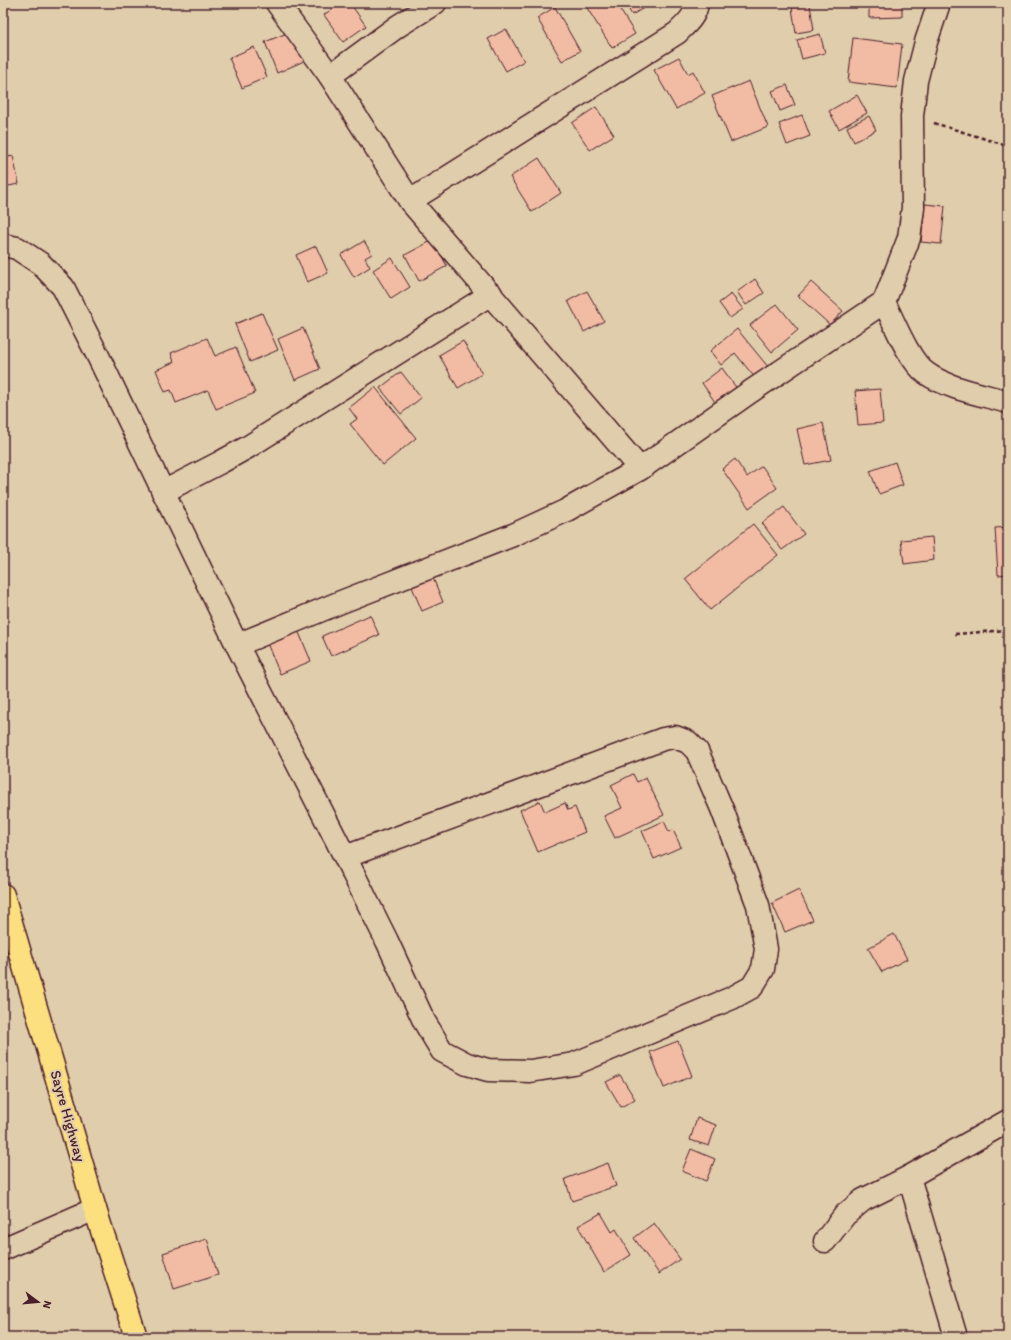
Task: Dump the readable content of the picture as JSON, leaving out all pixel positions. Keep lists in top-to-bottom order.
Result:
{
  "streets": {
    "highway": ["Sayre Highway"]
  },
  "north": "right"
}
